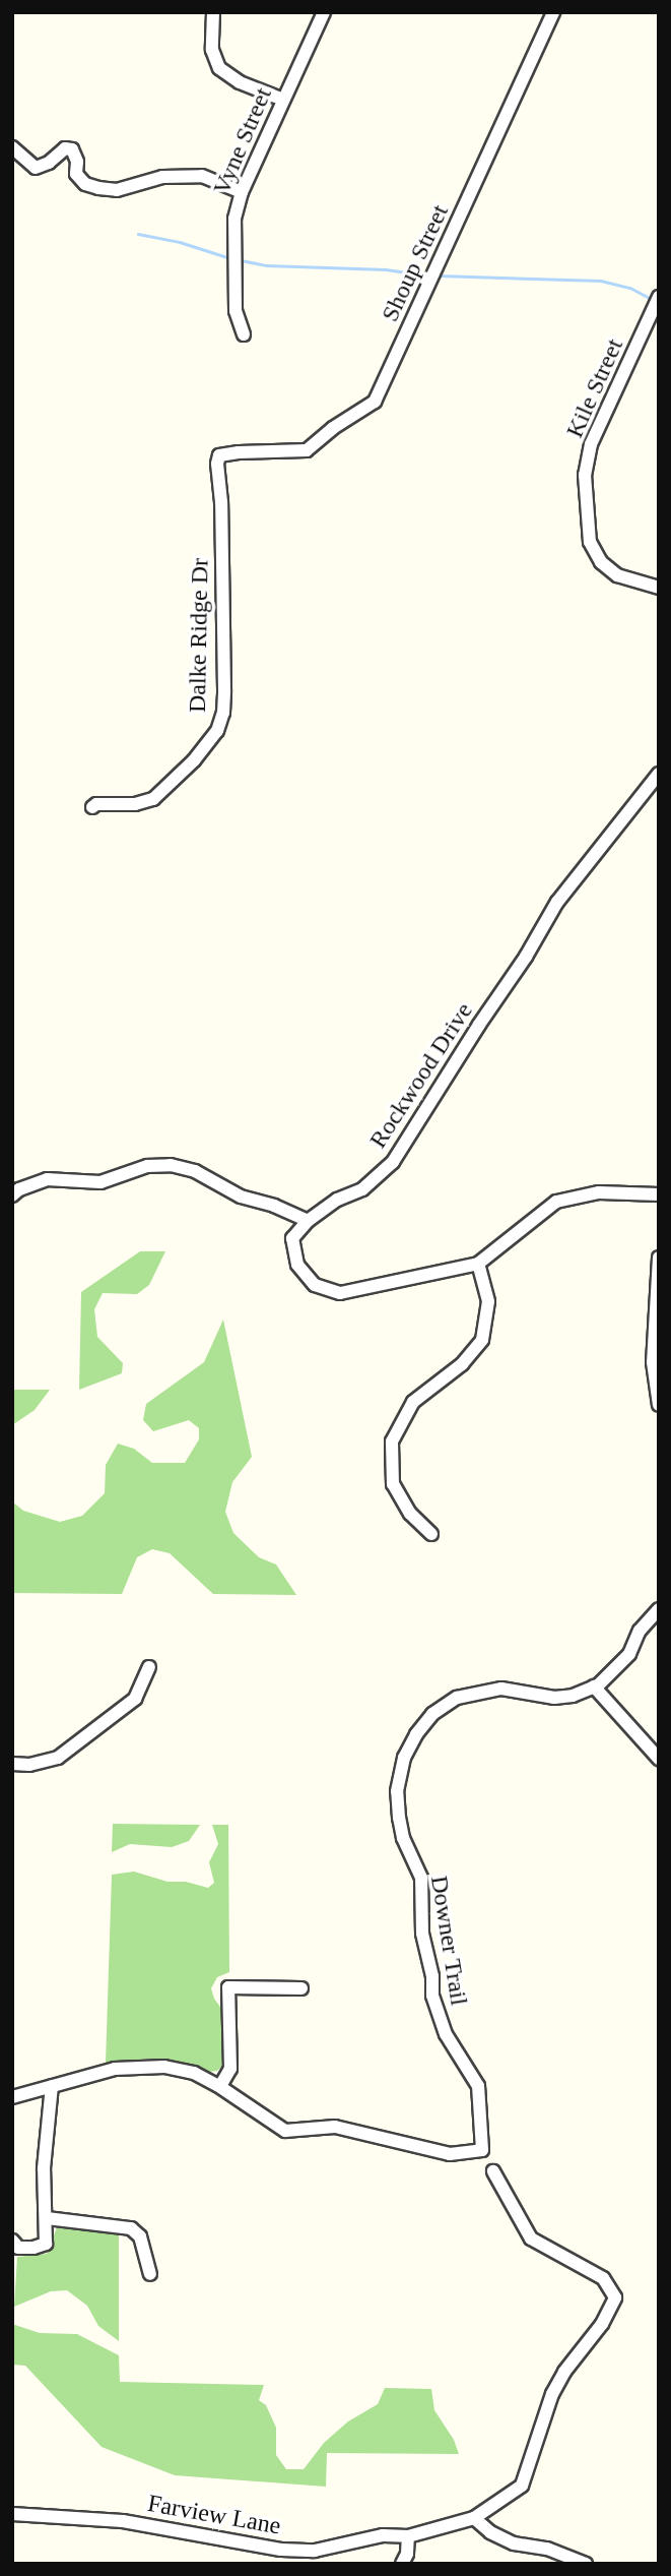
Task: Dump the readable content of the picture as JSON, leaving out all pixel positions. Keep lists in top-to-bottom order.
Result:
{
  "streets": {
    "street": [
      "Vyne Street",
      "Shoup Street",
      "Kile Street",
      "Dalke Ridge Dr",
      "Rockwood Drive",
      "Downer Trail",
      "Farview Lane"
    ]
  },
  "crossings": [
    ["Shoup Street", "Dalke Ridge Dr"]
  ]
}
